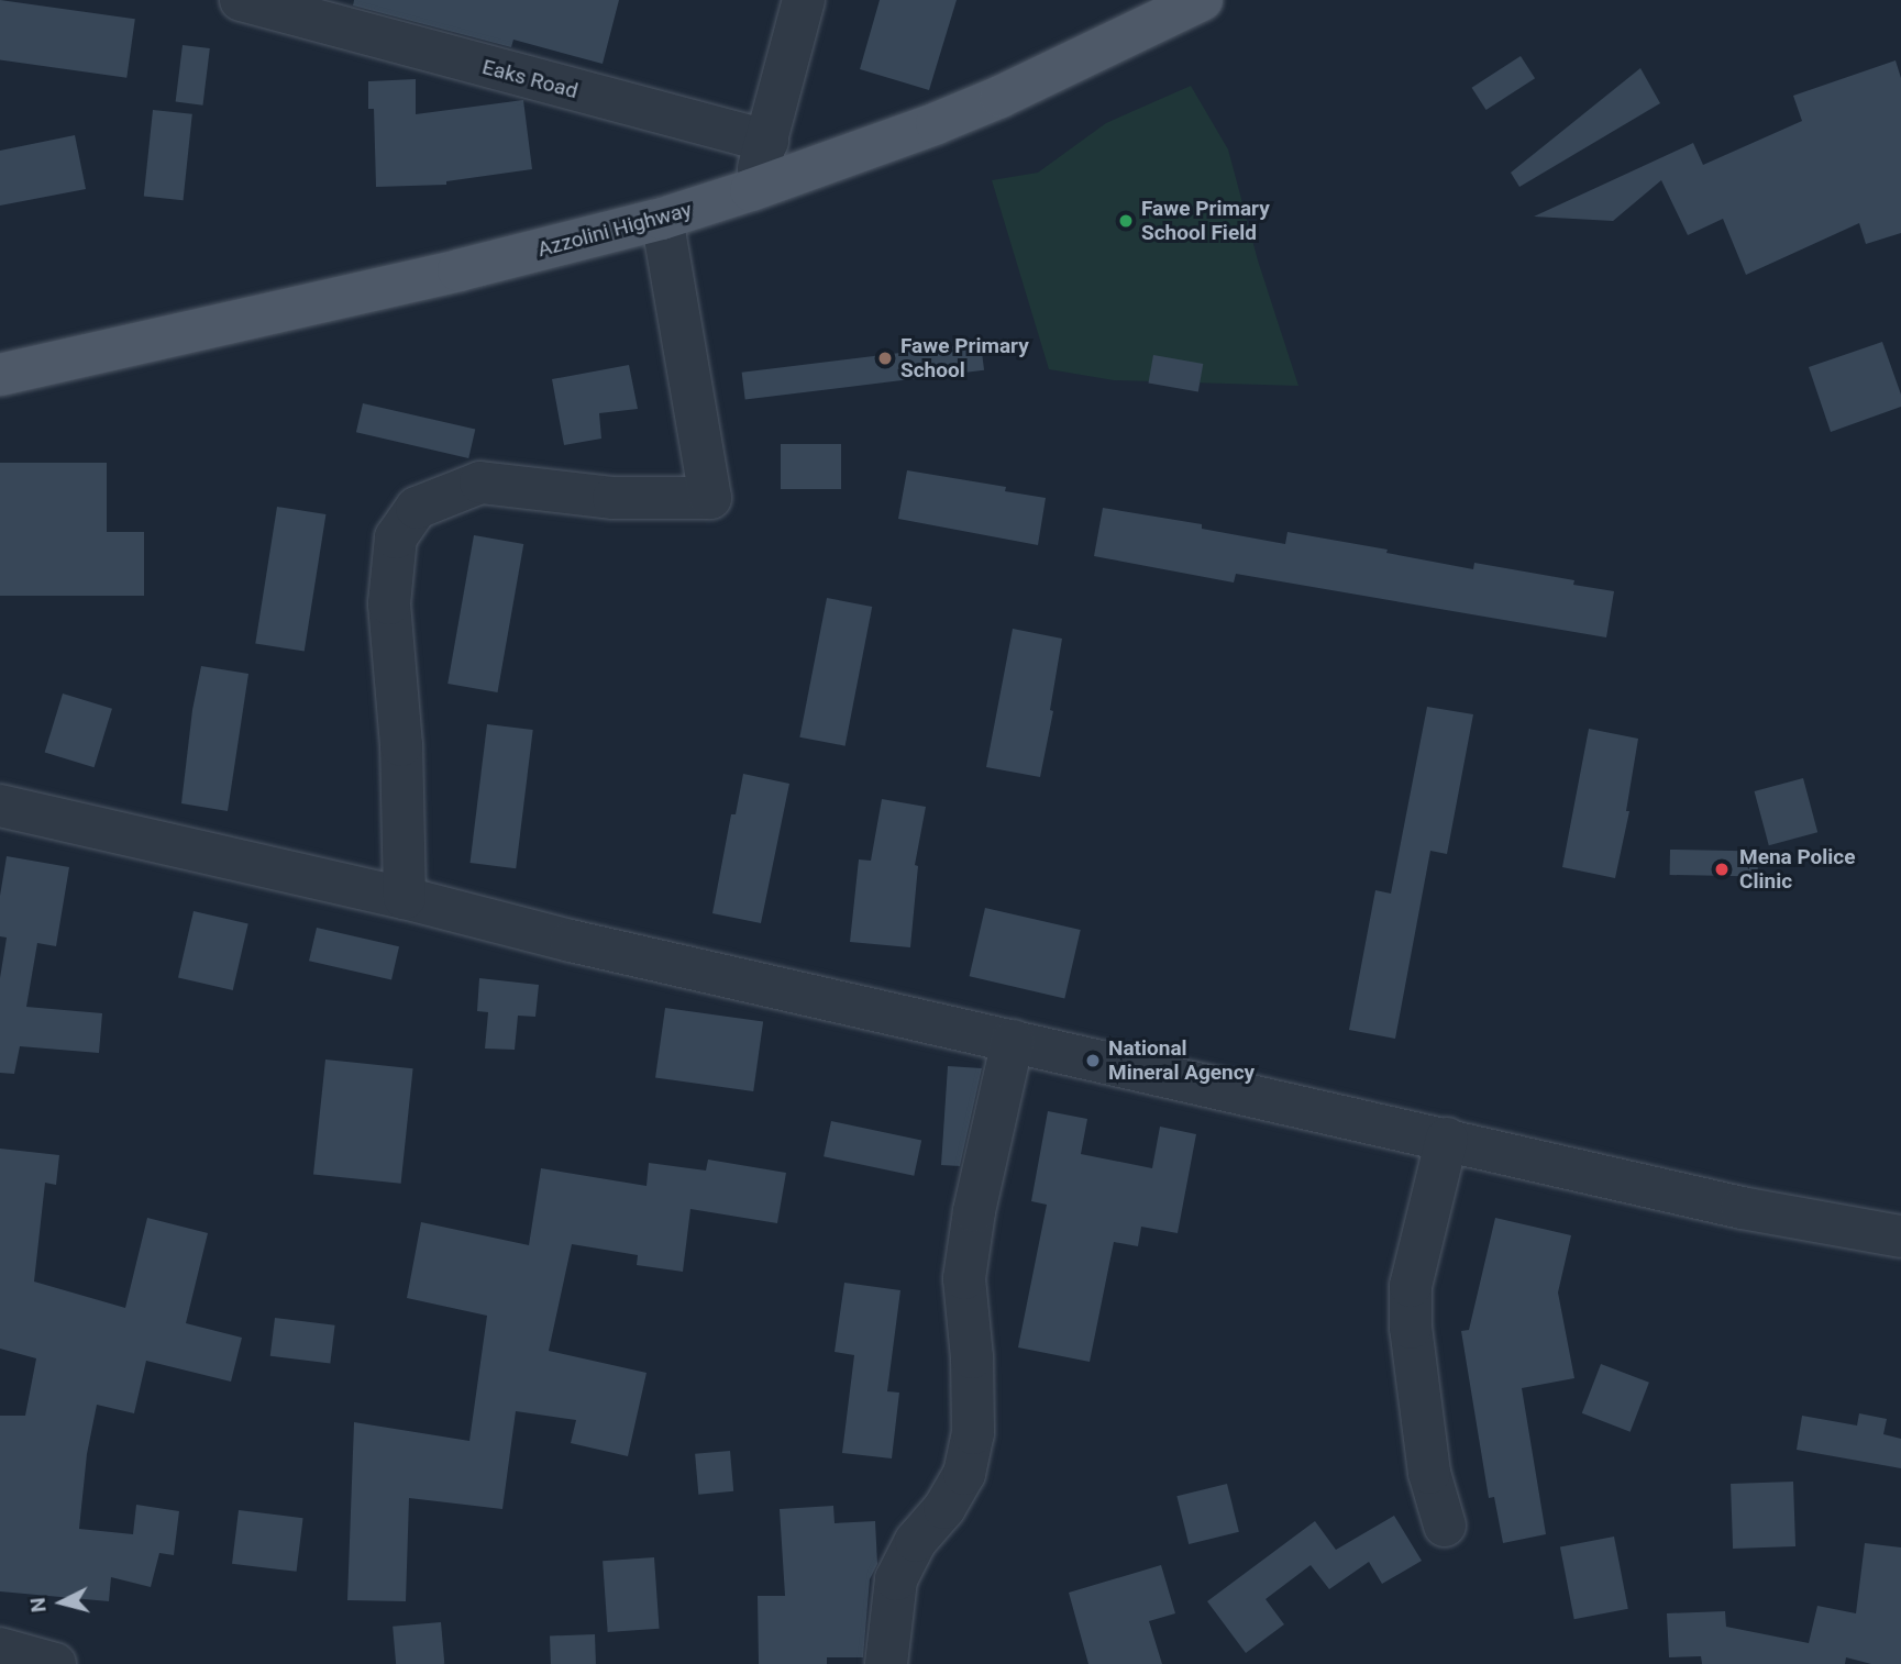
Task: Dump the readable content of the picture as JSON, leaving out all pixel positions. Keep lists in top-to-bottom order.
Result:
{
  "streets": {
    "main road": ["Azzolini Highway"],
    "street": ["Eaks Road"]
  },
  "places": [
    "Fawe Primary School Field",
    "Fawe Primary School",
    "Mena Police Clinic",
    "National Mineral Agency"
  ],
  "north": "left"
}
